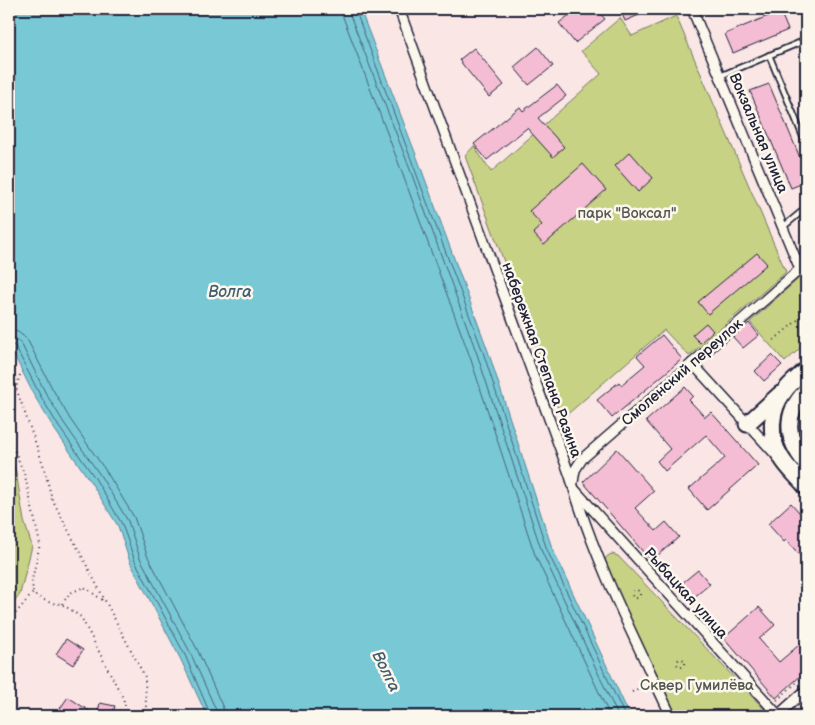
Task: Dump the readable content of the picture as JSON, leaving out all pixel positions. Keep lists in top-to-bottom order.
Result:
{
  "streets": {
    "street": [
      "Вокзальная улица",
      "набережная Степана Разина",
      "Смоленский переулок",
      "Рыбацкая улица"
    ]
  },
  "crossings": [
    ["Вокзальная улица", "Смоленский переулок"],
    ["набережная Степана Разина", "Смоленский переулок"],
    ["набережная Степана Разина", "Рыбацкая улица"],
    ["Смоленский переулок", "Рыбацкая улица"]
  ],
  "water": ["Волга"],
  "parks": ["парк \"Воксал\"", "Сквер Гумилёва"]
}
